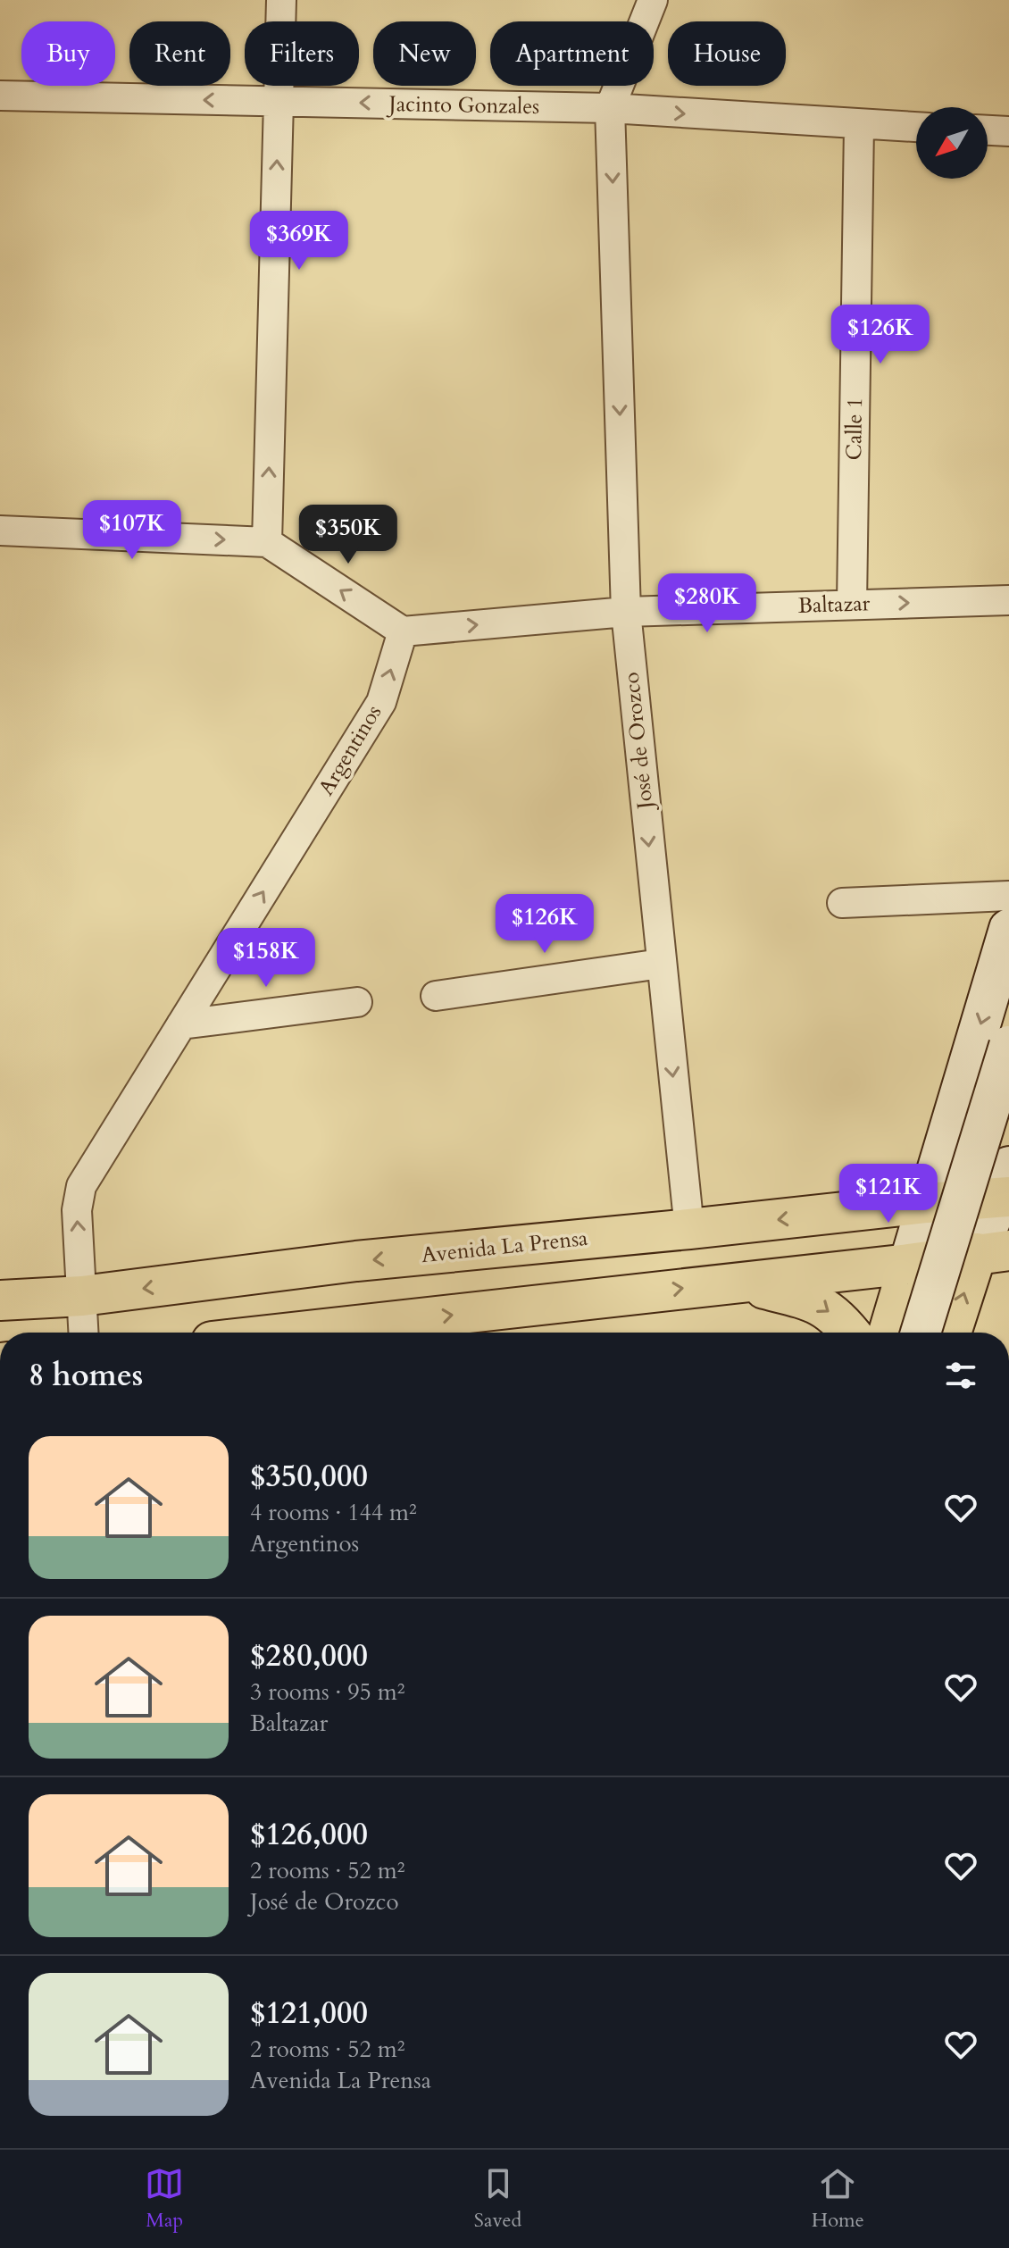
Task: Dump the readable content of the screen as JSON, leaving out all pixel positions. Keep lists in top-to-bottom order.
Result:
{
  "streets": {
    "main road": ["Avenida La Prensa"],
    "street": [
      "Jacinto Gonzales",
      "Calle 1",
      "Baltazar",
      "José de Orozco",
      "Argentinos"
    ]
  },
  "crossings": [
    ["Jacinto Gonzales", "Calle 1"],
    ["Jacinto Gonzales", "José de Orozco"],
    ["Calle 1", "Baltazar"],
    ["Baltazar", "José de Orozco"],
    ["Baltazar", "Argentinos"],
    ["José de Orozco", "Avenida La Prensa"],
    ["Argentinos", "Avenida La Prensa"]
  ],
  "one_way": ["Baltazar", "José de Orozco", "Argentinos"],
  "north": "bottom left",
  "page": {
    "chip": [
      "Buy",
      "Rent",
      "Filters",
      "New",
      "Apartment",
      "House"
    ],
    "price": [
      "$369K",
      "$126K",
      "$107K",
      "$350K",
      "$280K",
      "$126K",
      "$158K",
      "$121K"
    ],
    "heading": "8 homes",
    "list": [
      {
        "name": "$350,000",
        "note": "4 rooms · 144 m² · Argentinos"
      },
      {
        "name": "$280,000",
        "note": "3 rooms · 95 m² · Baltazar"
      },
      {
        "name": "$126,000",
        "note": "2 rooms · 52 m² · José de Orozco"
      },
      {
        "name": "$121,000",
        "note": "2 rooms · 52 m² · Avenida La Prensa"
      }
    ],
    "tabs": ["Map", "Saved", "Home"]
  }
}
